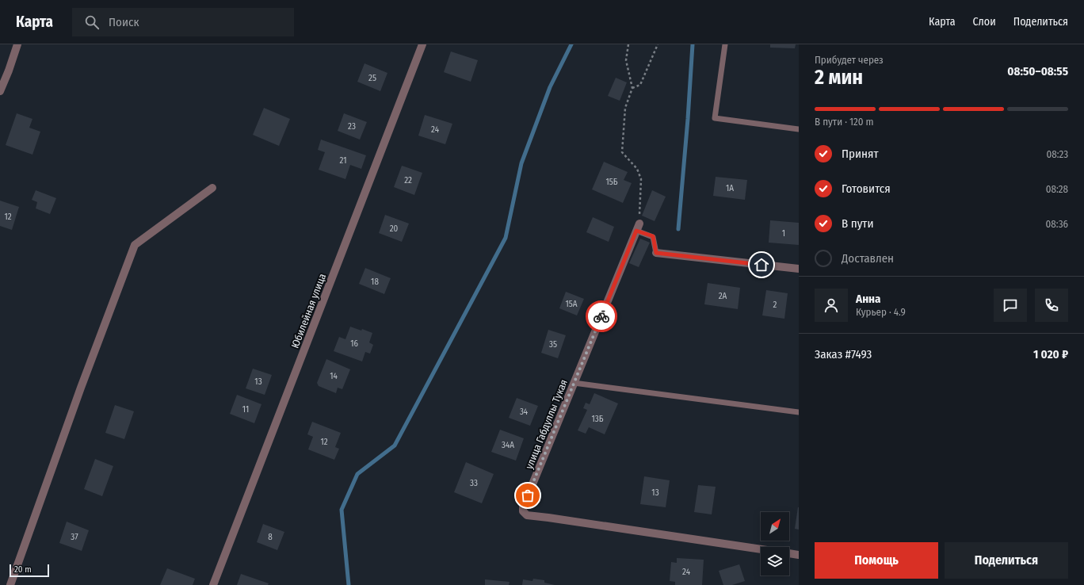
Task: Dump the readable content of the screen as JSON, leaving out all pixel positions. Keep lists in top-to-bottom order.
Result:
{
  "streets": {
    "street": ["Юбилейная улица", "улица Габдуллы Тукая"]
  },
  "house_numbers": [
    "25",
    "23",
    "24",
    "21",
    "22",
    "15Б",
    "1А",
    "12",
    "20",
    "1",
    "18",
    "2А",
    "15А",
    "2",
    "16",
    "35",
    "14",
    "13",
    "11",
    "34",
    "13Б",
    "12",
    "34А",
    "33",
    "13",
    "37",
    "8",
    "24"
  ],
  "scale_bar": "20 m",
  "north": "top right",
  "page": {
    "header": "Карта",
    "search": "Поиск",
    "nav": ["Карта", "Слои", "Поделиться"],
    "heading": ["2 мин", "Прибудет через", "08:50–08:55"],
    "panel": [
      "Анна",
      "Курьер · 4.9",
      "Заказ #7493",
      "1 020 ₽"
    ],
    "bar": "В пути · 120 m",
    "list": [
      ["Принят", "08:23"],
      ["Готовится", "08:28"],
      ["В пути", "08:36"],
      "Доставлен"
    ],
    "buttons": ["Помощь", "Поделиться"],
    "scale": "20 m"
  }
}
